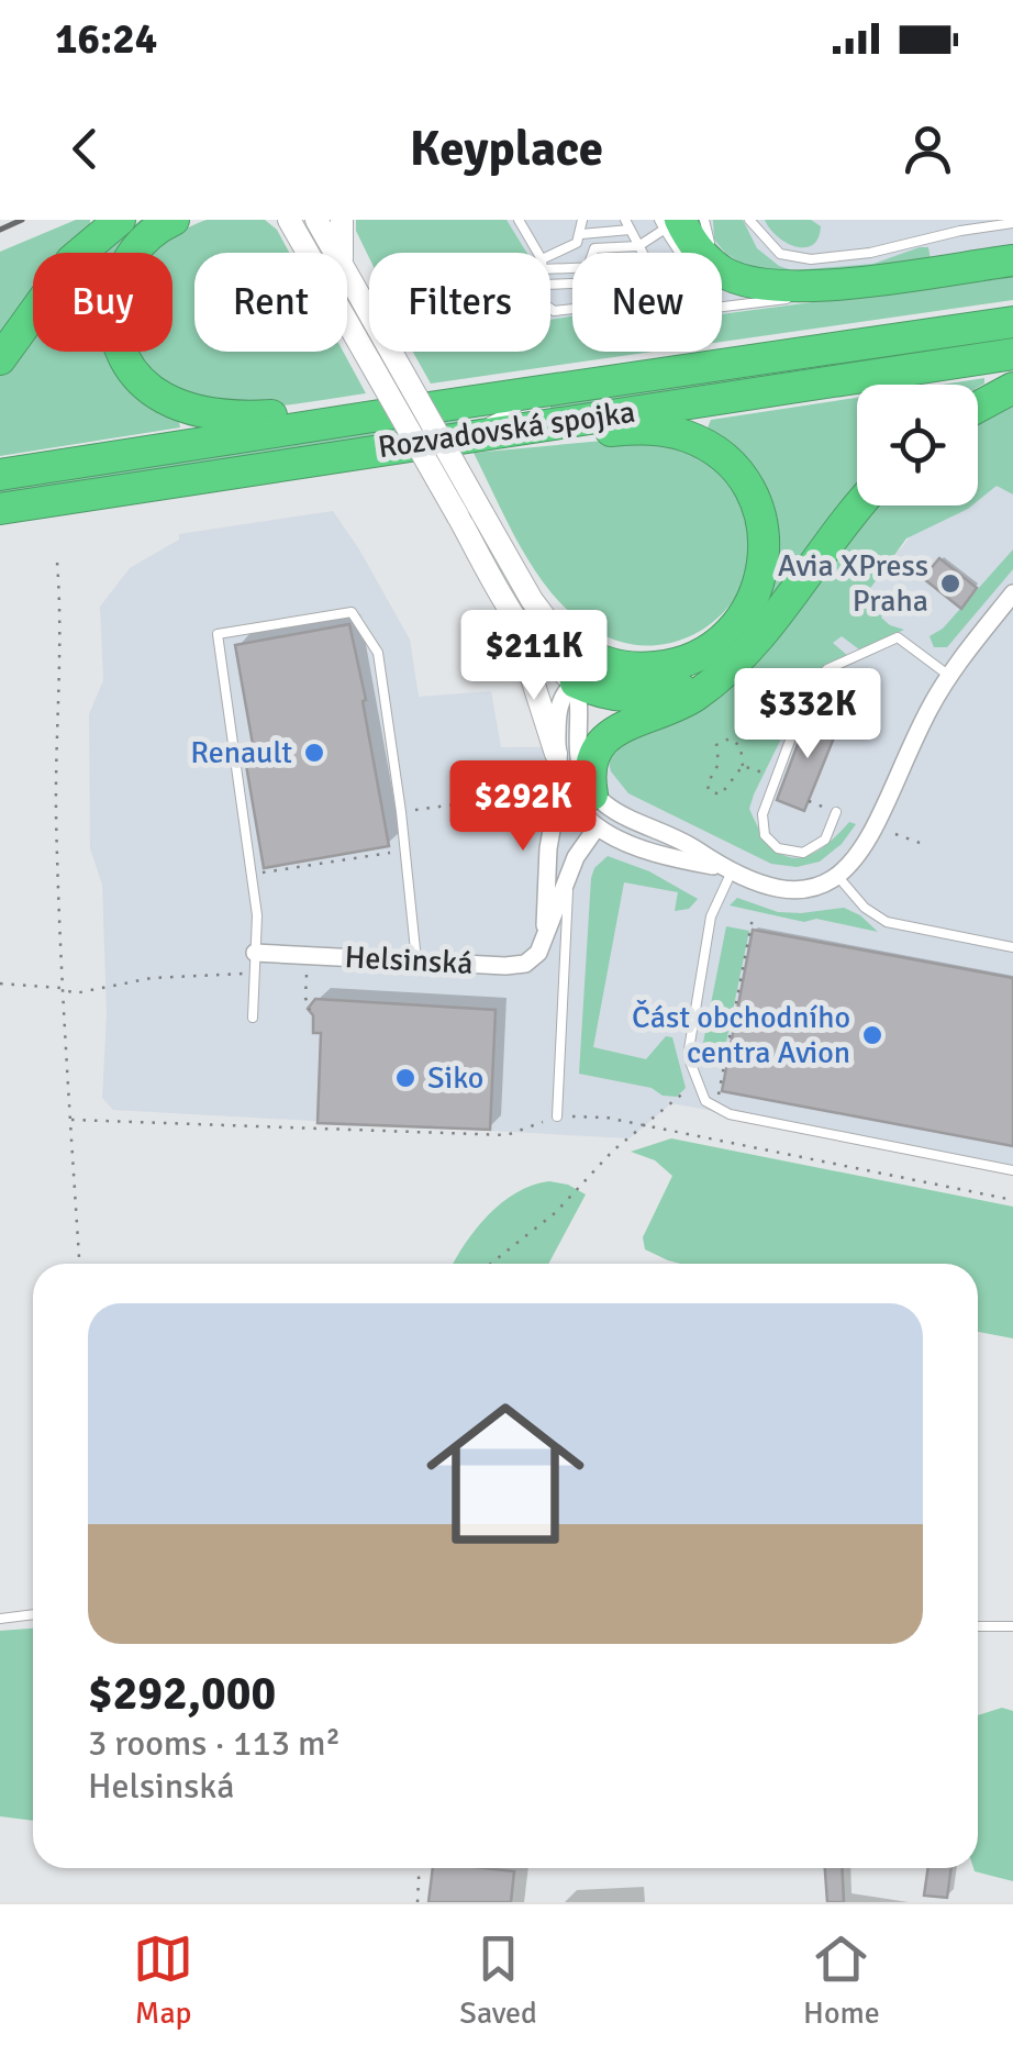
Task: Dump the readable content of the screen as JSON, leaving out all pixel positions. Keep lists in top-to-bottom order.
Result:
{
  "streets": {
    "highway": ["Rozvadovská spojka"],
    "street": ["Helsinská"]
  },
  "places": [
    "Avia XPress Praha",
    "Renault",
    "Část obchodního centra Avion",
    "Siko"
  ],
  "page": {
    "status": "16:24",
    "header": "Keyplace",
    "chip": [
      "Buy",
      "Rent",
      "Filters",
      "New"
    ],
    "price": ["$211K", "$332K", "$292K"],
    "list": [
      {
        "name": "$292,000",
        "note": "3 rooms · 113 m² · Helsinská"
      }
    ],
    "tabs": ["Map", "Saved", "Home"]
  }
}
